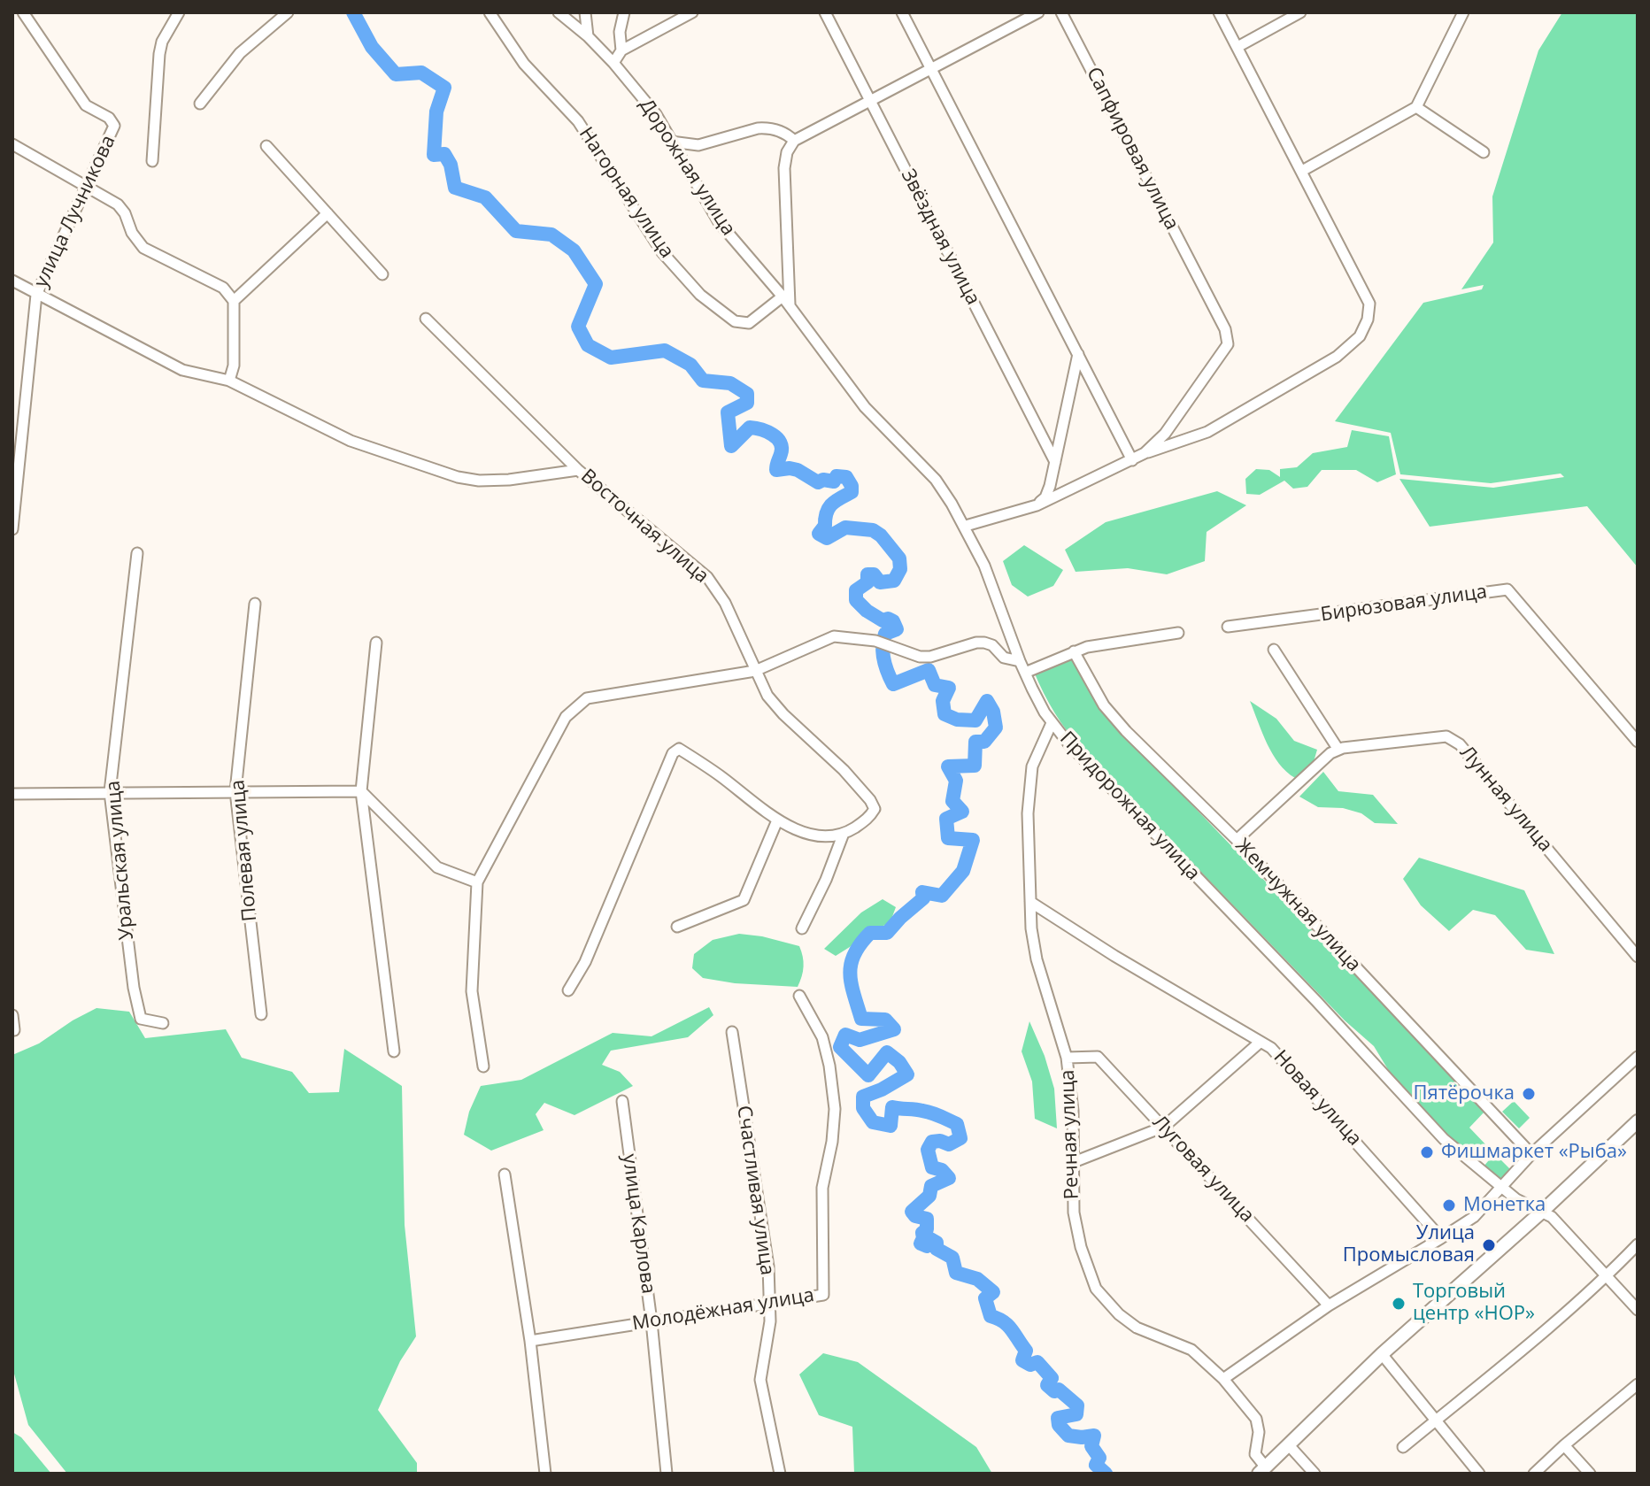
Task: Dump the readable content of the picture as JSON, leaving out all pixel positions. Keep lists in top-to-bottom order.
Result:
{
  "streets": {
    "street": [
      "Сапфировая улица",
      "Дорожная улица",
      "Нагорная улица",
      "улица Лучникова",
      "Звёздная улица",
      "Восточная улица",
      "Бирюзовая улица",
      "Лунная улица",
      "Придорожная улица",
      "Полевая улица",
      "Уральская улица",
      "Жемчужная улица",
      "Новая улица",
      "Речная улица",
      "Луговая улица",
      "Счастливая улица",
      "улица Карлова",
      "Молодёжная улица"
    ]
  },
  "crossings": [
    ["Дорожная улица", "Нагорная улица"],
    ["Дорожная улица", "Придорожная улица"],
    ["Нагорная улица", "Придорожная улица"],
    ["Лунная улица", "Жемчужная улица"],
    ["Придорожная улица", "Речная улица"],
    ["Новая улица", "Речная улица"],
    ["Речная улица", "Луговая улица"],
    ["Счастливая улица", "Молодёжная улица"],
    ["улица Карлова", "Молодёжная улица"]
  ],
  "places": [
    "Пятёрочка",
    "Фишмаркет «Рыба»",
    "Монетка",
    "Улица Промысловая",
    "Торговый центр «НОР»"
  ]
}
